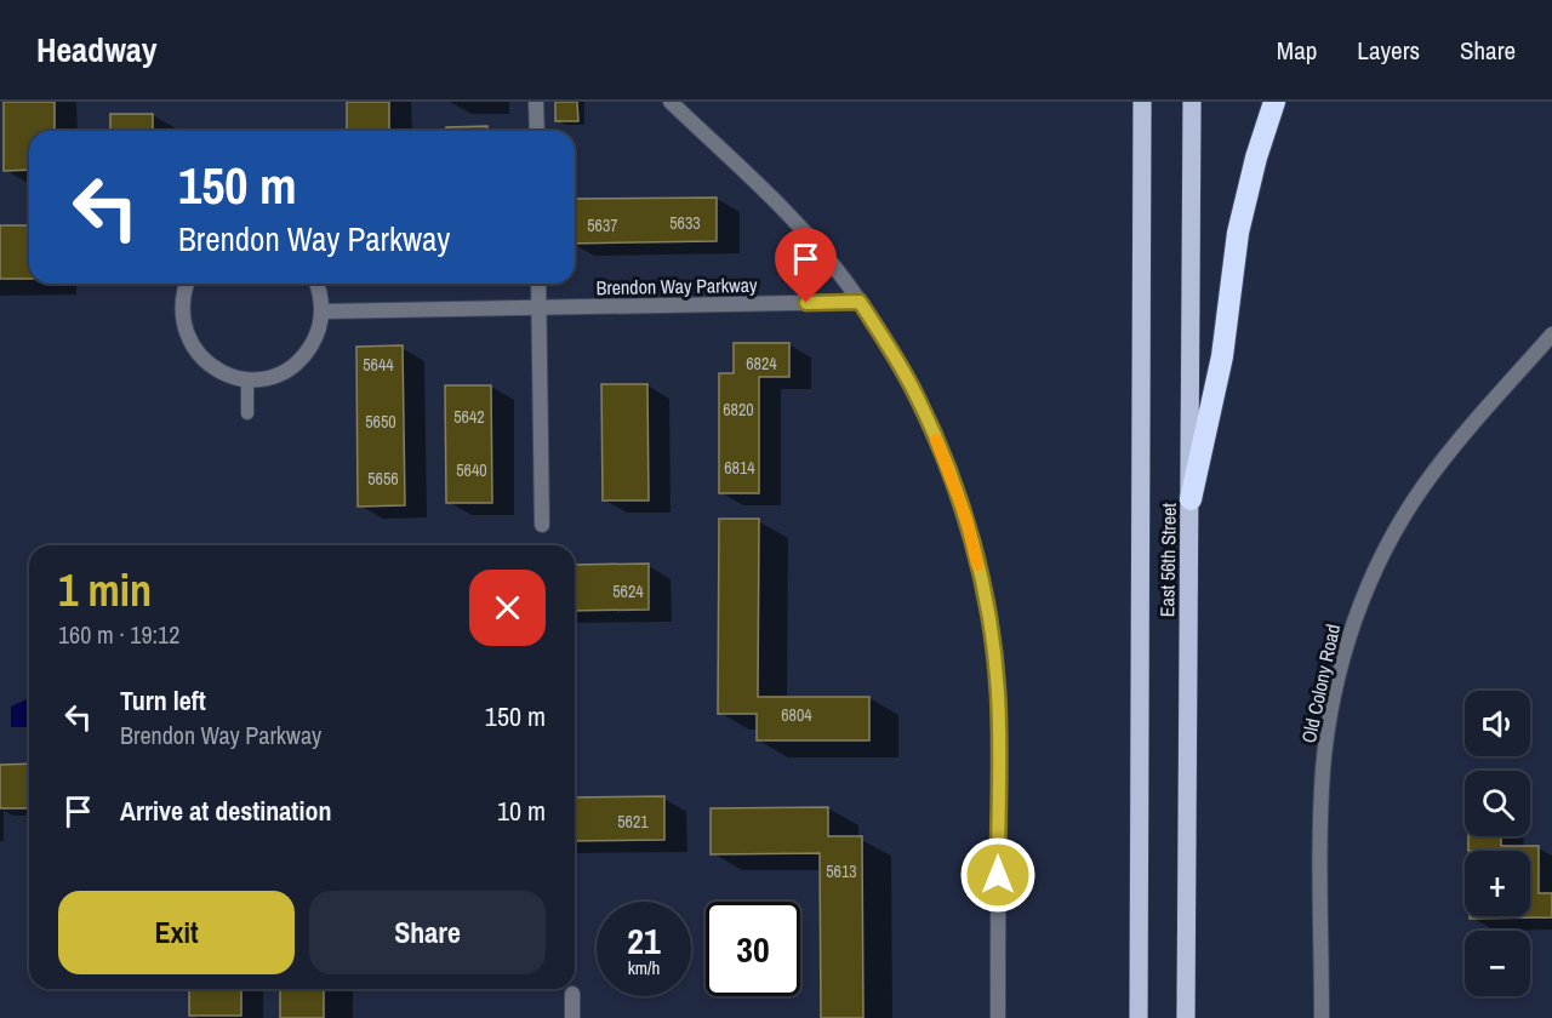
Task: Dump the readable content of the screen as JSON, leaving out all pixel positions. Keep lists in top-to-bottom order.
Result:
{
  "streets": {
    "main road": ["East 56th Street"],
    "street": ["Brendon Way Parkway", "Old Colony Road"]
  },
  "house_numbers": [
    "5633",
    "5637",
    "6824",
    "5644",
    "6820",
    "5642",
    "5650",
    "6814",
    "5640",
    "5656",
    "5624",
    "6804",
    "5621",
    "5613"
  ],
  "page": {
    "header": "Headway",
    "nav": ["Map", "Layers", "Share"],
    "turn": ["150 m", "Brendon Way Parkway"],
    "heading": ["1 min", "160 m · 19:12"],
    "list": [
      {
        "name": "Turn left",
        "note": "Brendon Way Parkway",
        "value": "150 m"
      },
      {
        "name": "Arrive at destination",
        "value": "10 m"
      }
    ],
    "map_buttons": ["+", "−"],
    "buttons": ["Exit", "Share"],
    "speed": "21 km/h",
    "limit": "30"
  }
}
